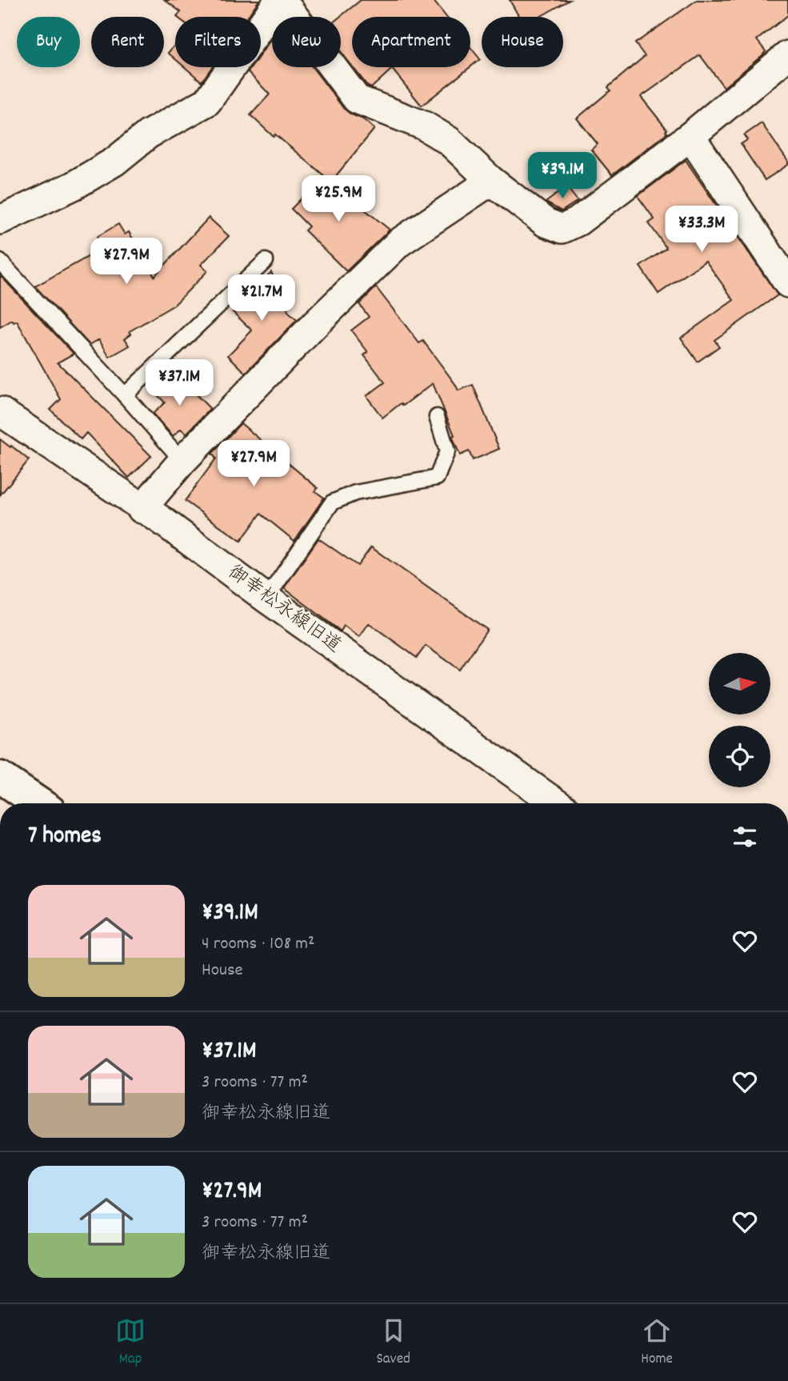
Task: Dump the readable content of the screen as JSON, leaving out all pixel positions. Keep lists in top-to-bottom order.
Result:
{
  "streets": {
    "street": ["御幸松永線旧道"]
  },
  "north": "right",
  "page": {
    "chip": [
      "Buy",
      "Rent",
      "Filters",
      "New",
      "Apartment",
      "House"
    ],
    "price": [
      "¥39.1M",
      "¥25.9M",
      "¥33.3M",
      "¥27.9M",
      "¥21.7M",
      "¥37.1M",
      "¥27.9M"
    ],
    "heading": "7 homes",
    "list": [
      {
        "name": "¥39.1M",
        "note": "4 rooms · 108 m² · House"
      },
      {
        "name": "¥37.1M",
        "note": "3 rooms · 77 m² · 御幸松永線旧道"
      },
      {
        "name": "¥27.9M",
        "note": "3 rooms · 77 m² · 御幸松永線旧道"
      }
    ],
    "tabs": ["Map", "Saved", "Home"]
  }
}
